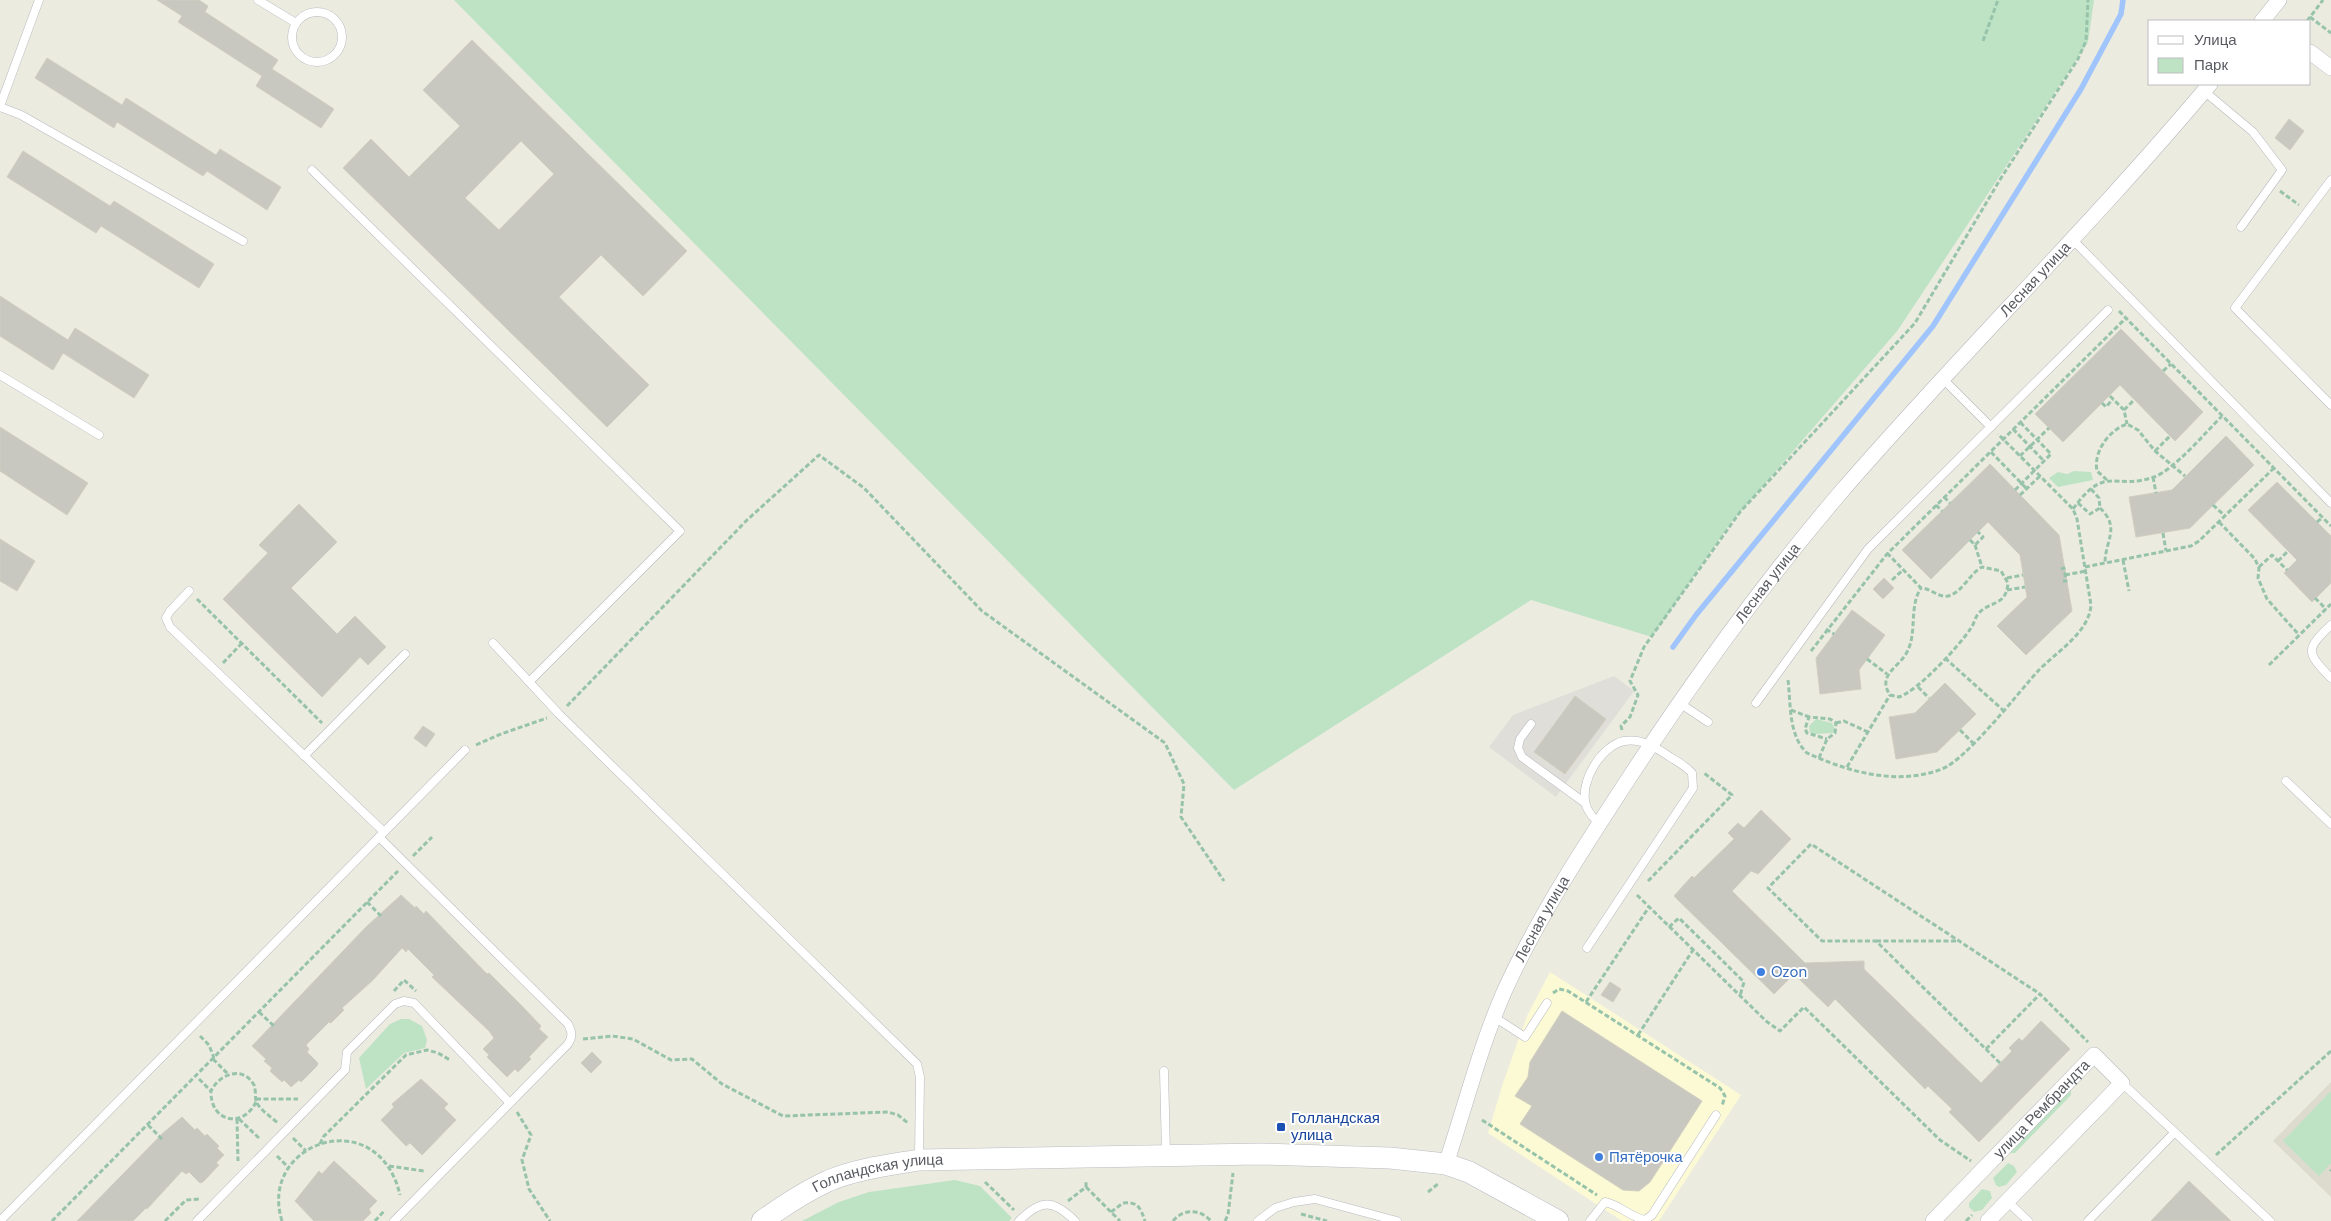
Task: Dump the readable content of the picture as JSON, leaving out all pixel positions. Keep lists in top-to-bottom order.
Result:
{
  "streets": {
    "street": ["Лесная улица", "улица Рембрандта", "Голландская улица"]
  },
  "crossings": [
    ["Лесная улица", "Голландская улица"]
  ],
  "places": {
    "other": ["Ozon", "Пятёрочка"],
    "transit": ["Голландская улица"]
  },
  "legend": ["Улица", "Парк"]
}
